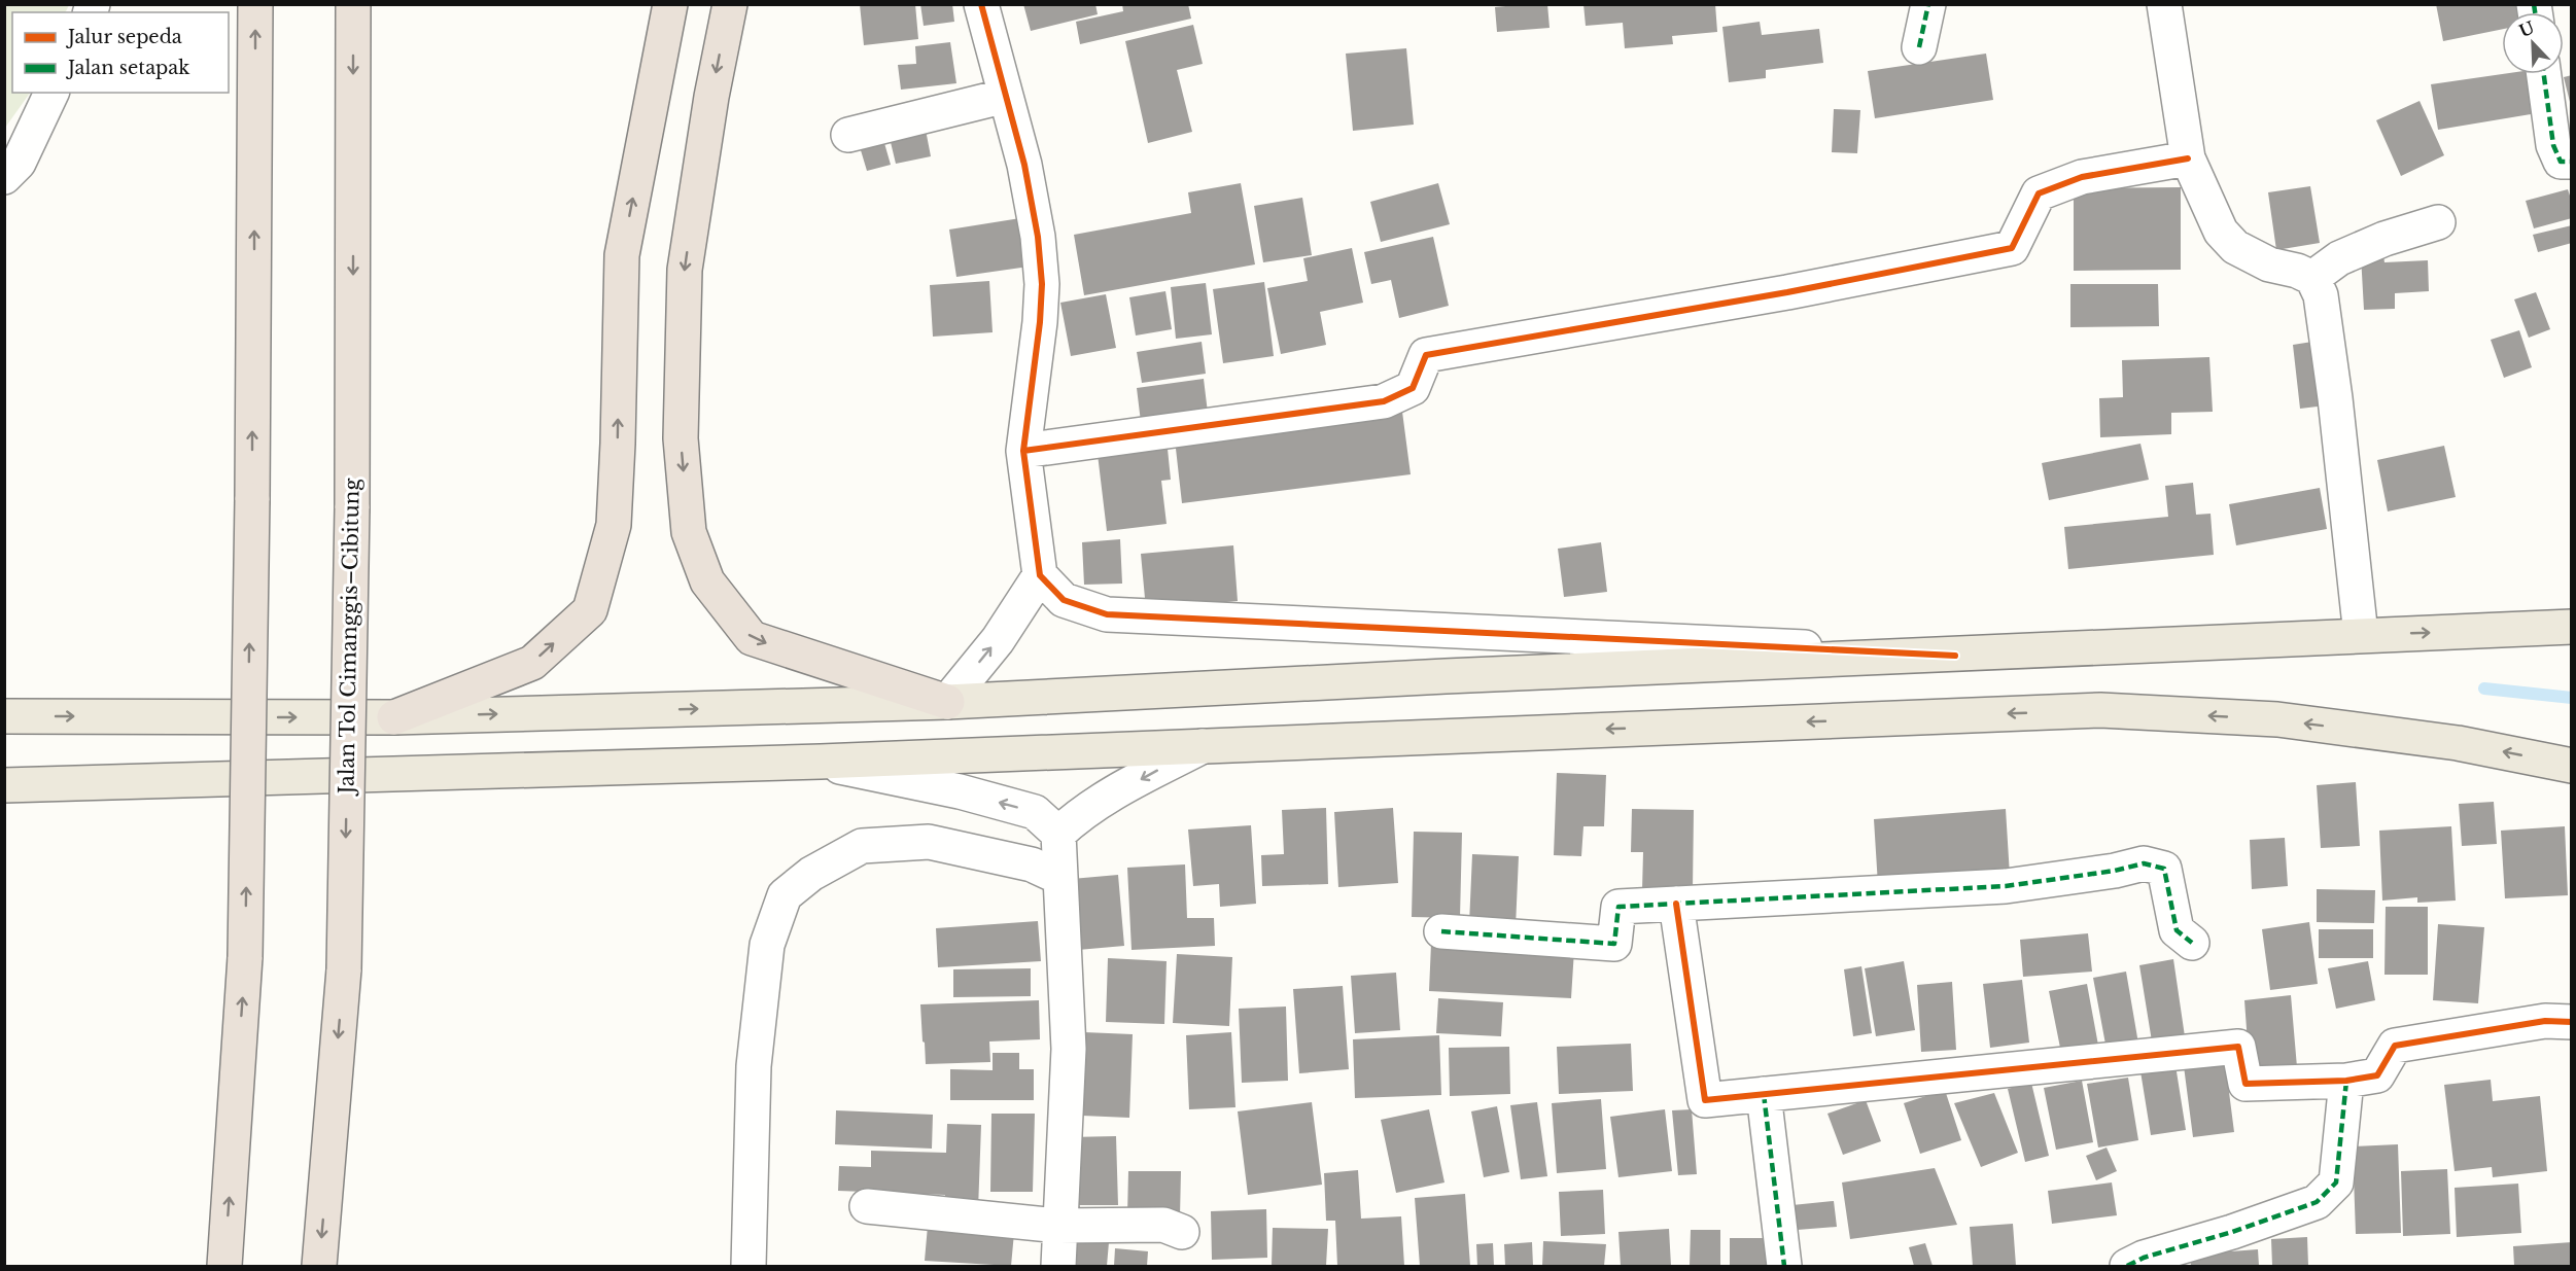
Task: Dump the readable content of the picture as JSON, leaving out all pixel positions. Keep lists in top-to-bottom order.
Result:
{
  "streets": {
    "highway": ["Jalan Tol Cimanggis–Cibitung"]
  },
  "legend": ["Jalur sepeda", "Jalan setapak"],
  "north": "top left"
}
